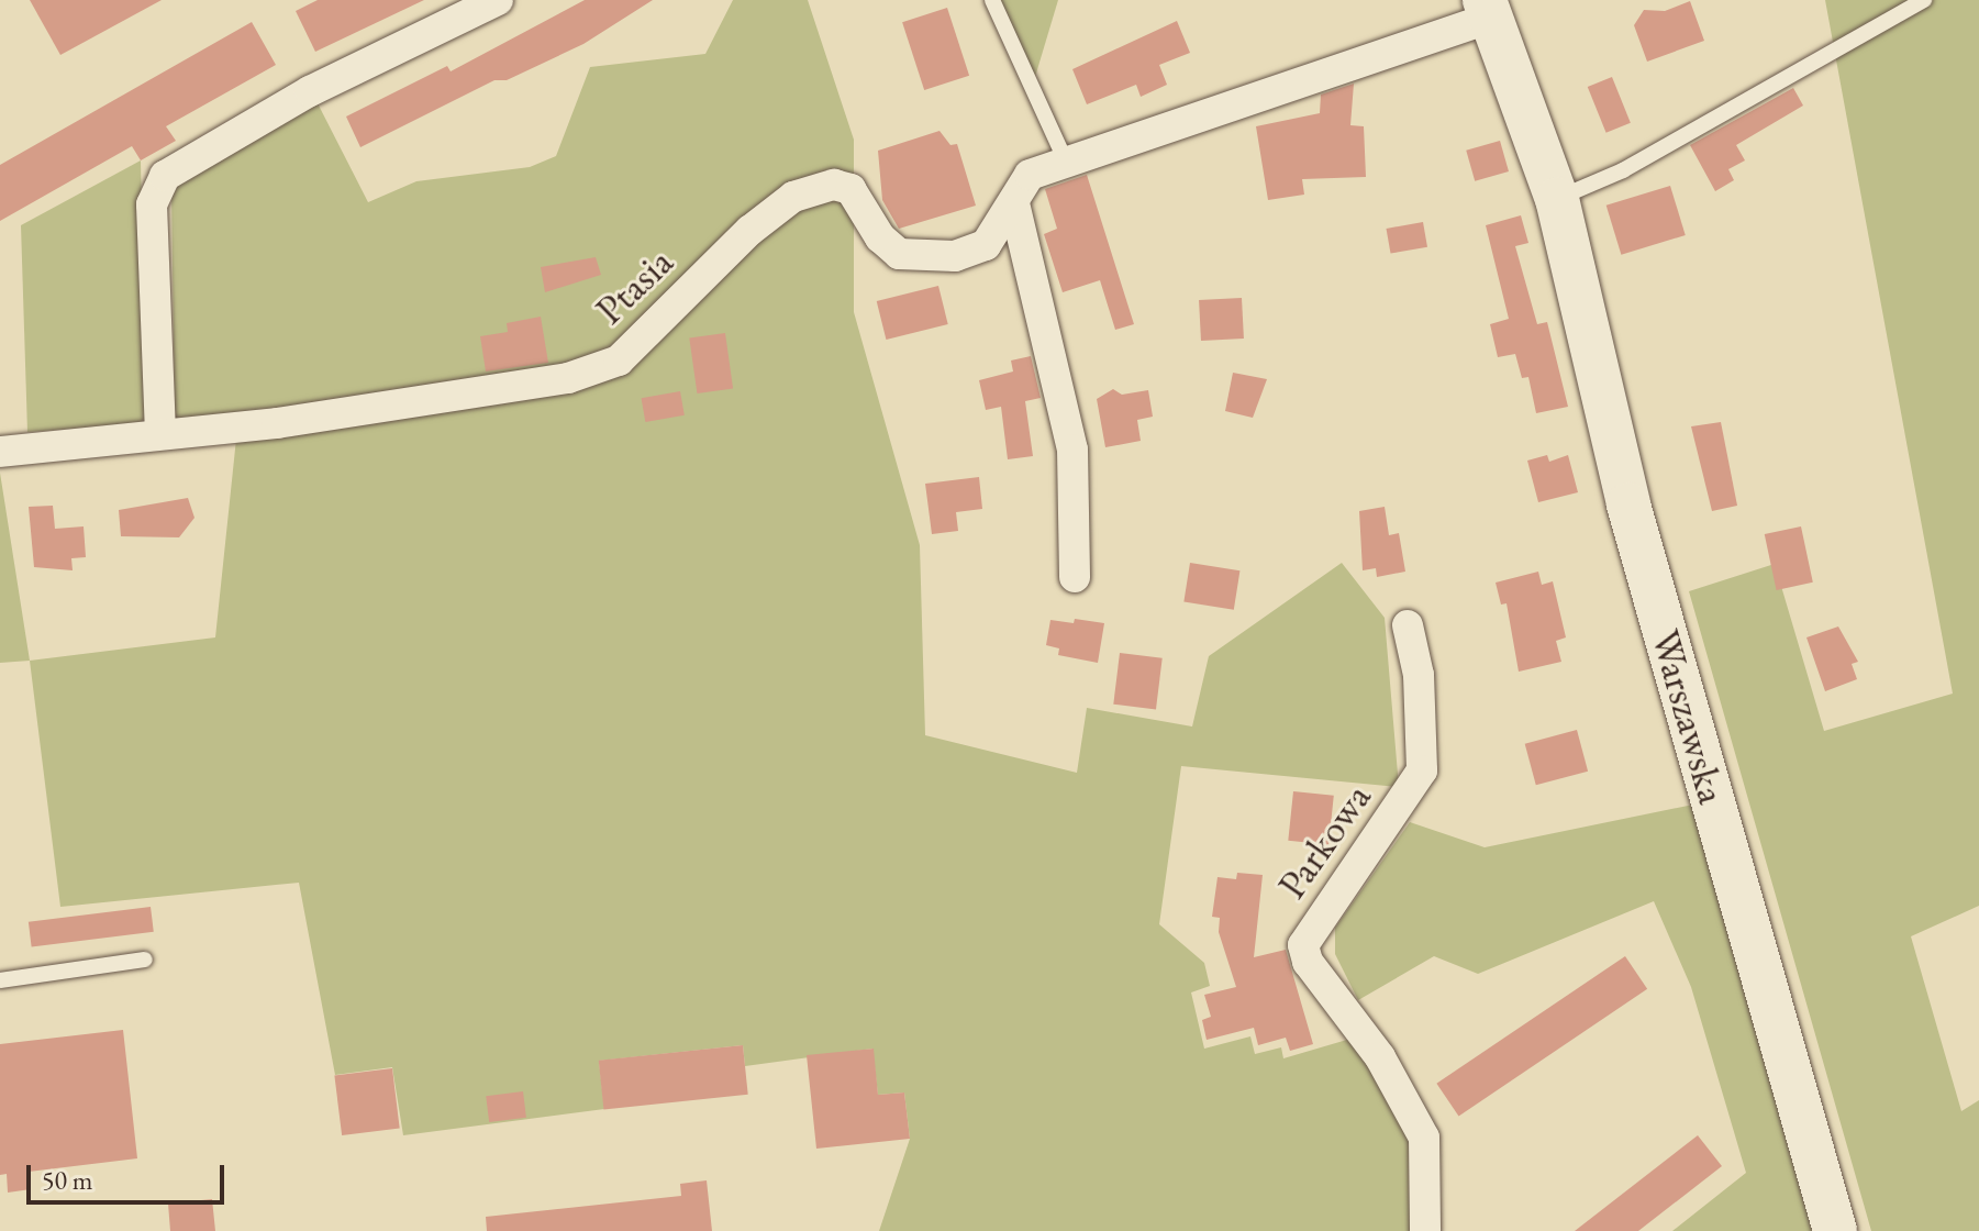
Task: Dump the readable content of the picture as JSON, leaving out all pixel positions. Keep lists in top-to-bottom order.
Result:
{
  "streets": {
    "street": ["Ptasia", "Warszawska", "Parkowa"]
  },
  "crossings": [
    ["Ptasia", "Warszawska"]
  ],
  "scale_bar": "50 m"
}
